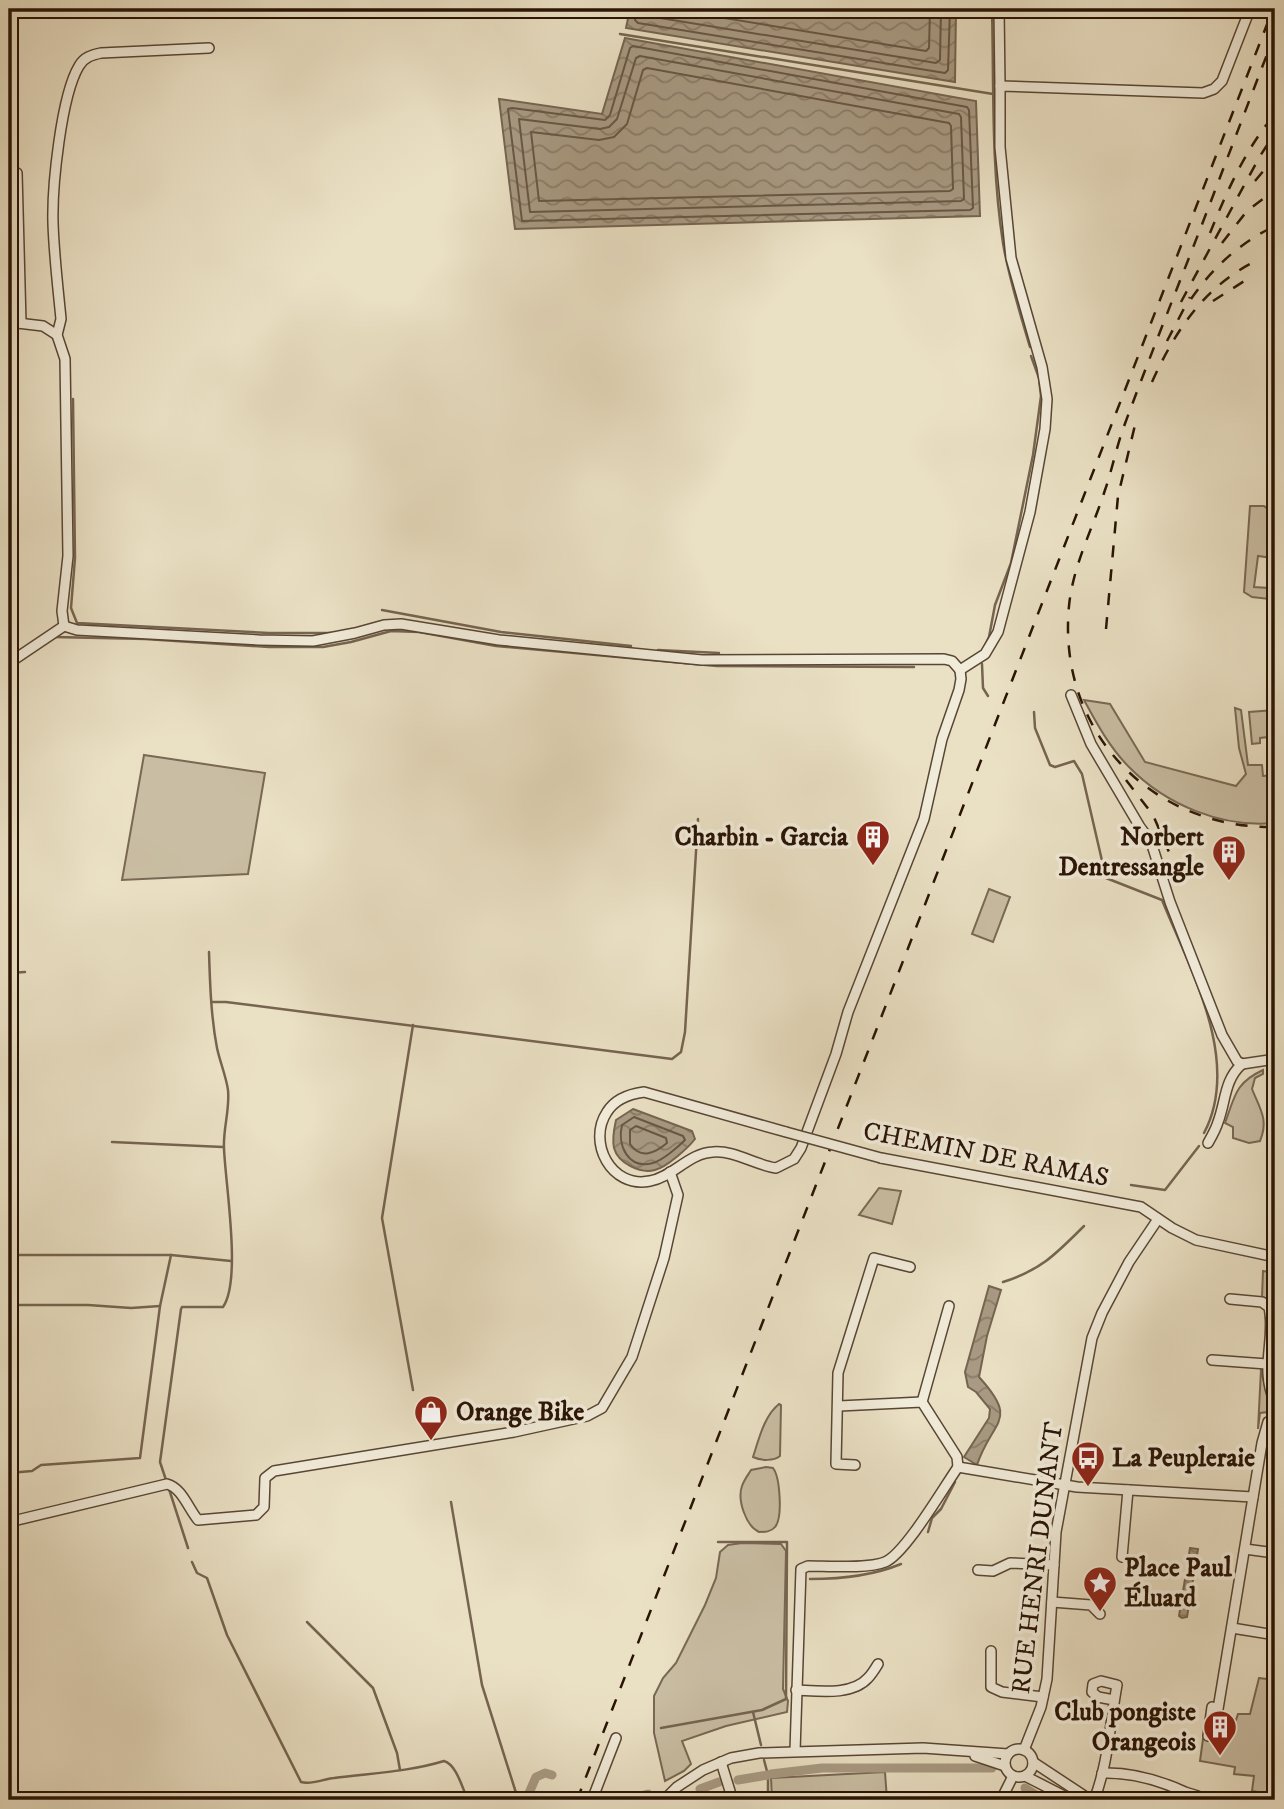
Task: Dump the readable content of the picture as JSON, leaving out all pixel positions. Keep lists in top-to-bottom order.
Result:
{
  "streets": {
    "street": ["CHEMIN DE RAMAS", "RUE HENRI DUNANT"]
  },
  "crossings": [
    ["CHEMIN DE RAMAS", "RUE HENRI DUNANT"]
  ],
  "places": {
    "building": ["Charbin - Garcia", "Norbert Dentressangle", "Club pongiste Orangeois"],
    "shop": ["Orange Bike"],
    "bus stop": ["La Peupleraie"],
    "place": ["Place Paul Éluard"]
  }
}
